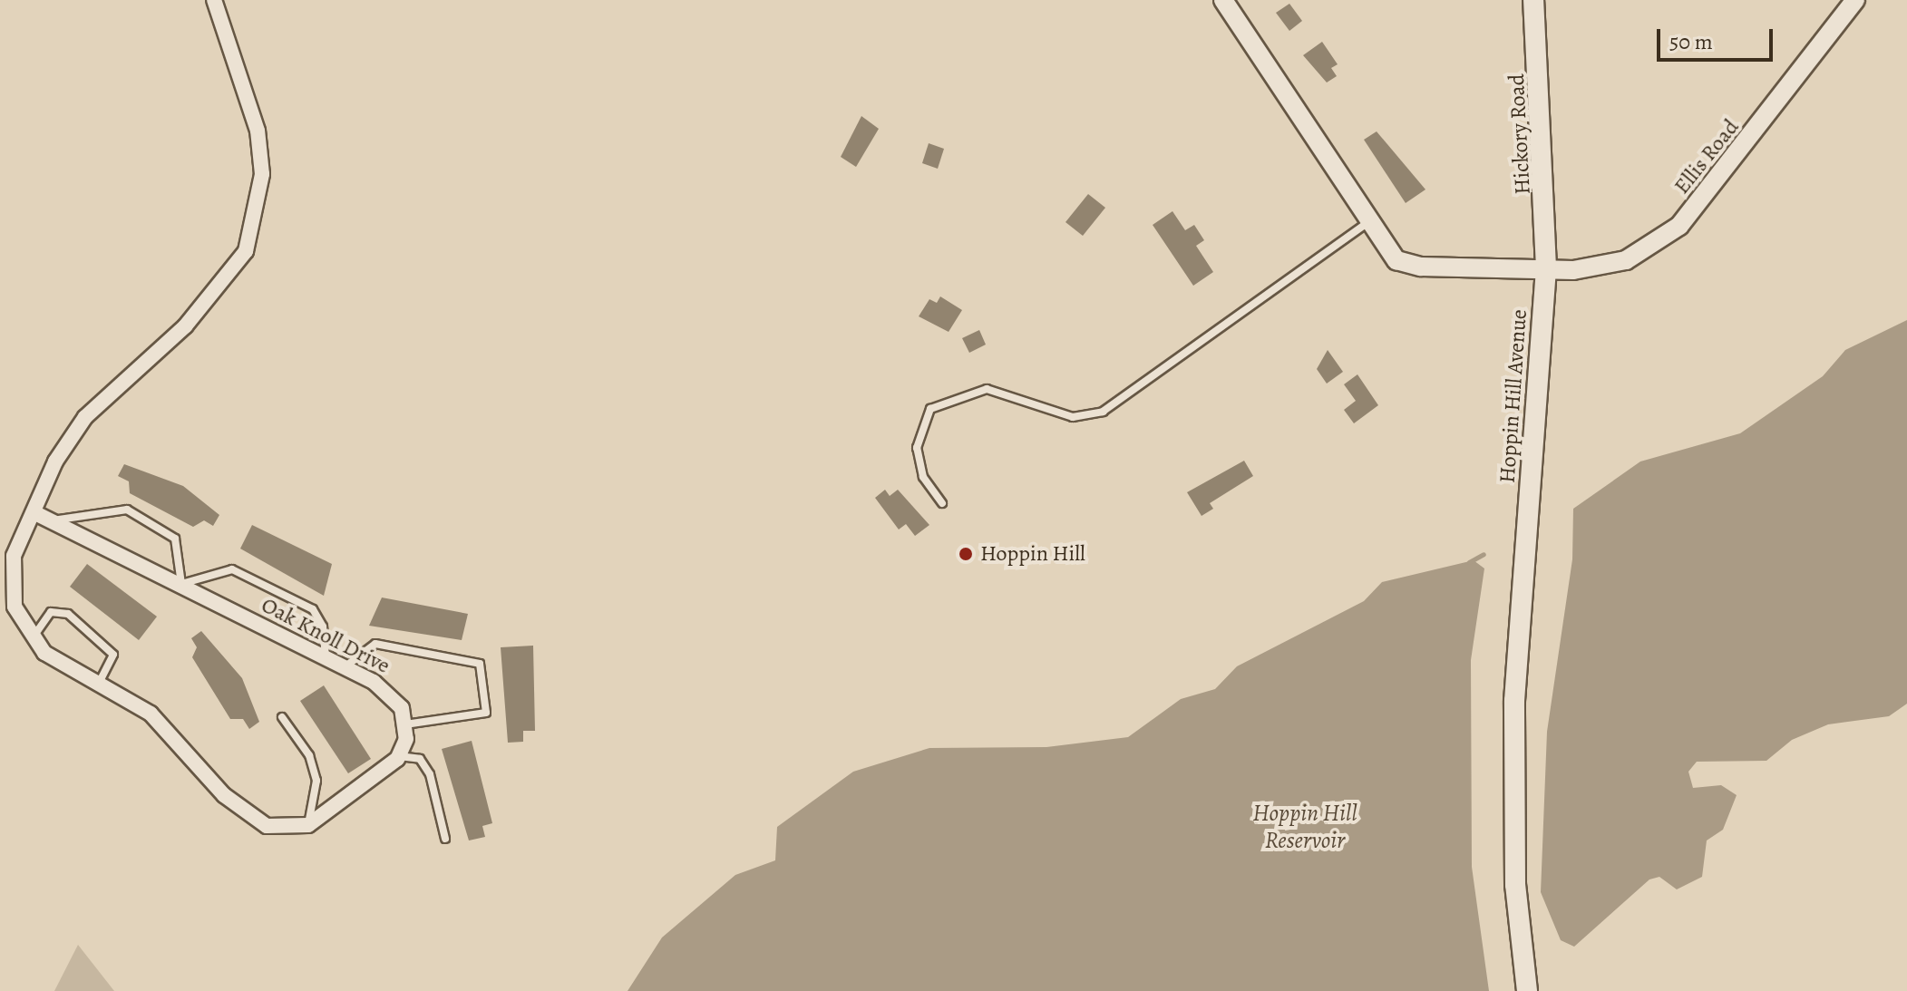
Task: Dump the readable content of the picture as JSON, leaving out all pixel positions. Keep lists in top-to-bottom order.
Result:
{
  "streets": {
    "main road": ["Hickory Road", "Hoppin Hill Avenue"],
    "street": ["Ellis Road", "Oak Knoll Drive"]
  },
  "crossings": [
    ["Hickory Road", "Ellis Road"],
    ["Hickory Road", "Hoppin Hill Avenue"],
    ["Ellis Road", "Hoppin Hill Avenue"]
  ],
  "water": ["Hoppin Hill Reservoir"],
  "places": ["Hoppin Hill"],
  "scale_bar": "50 m"
}
